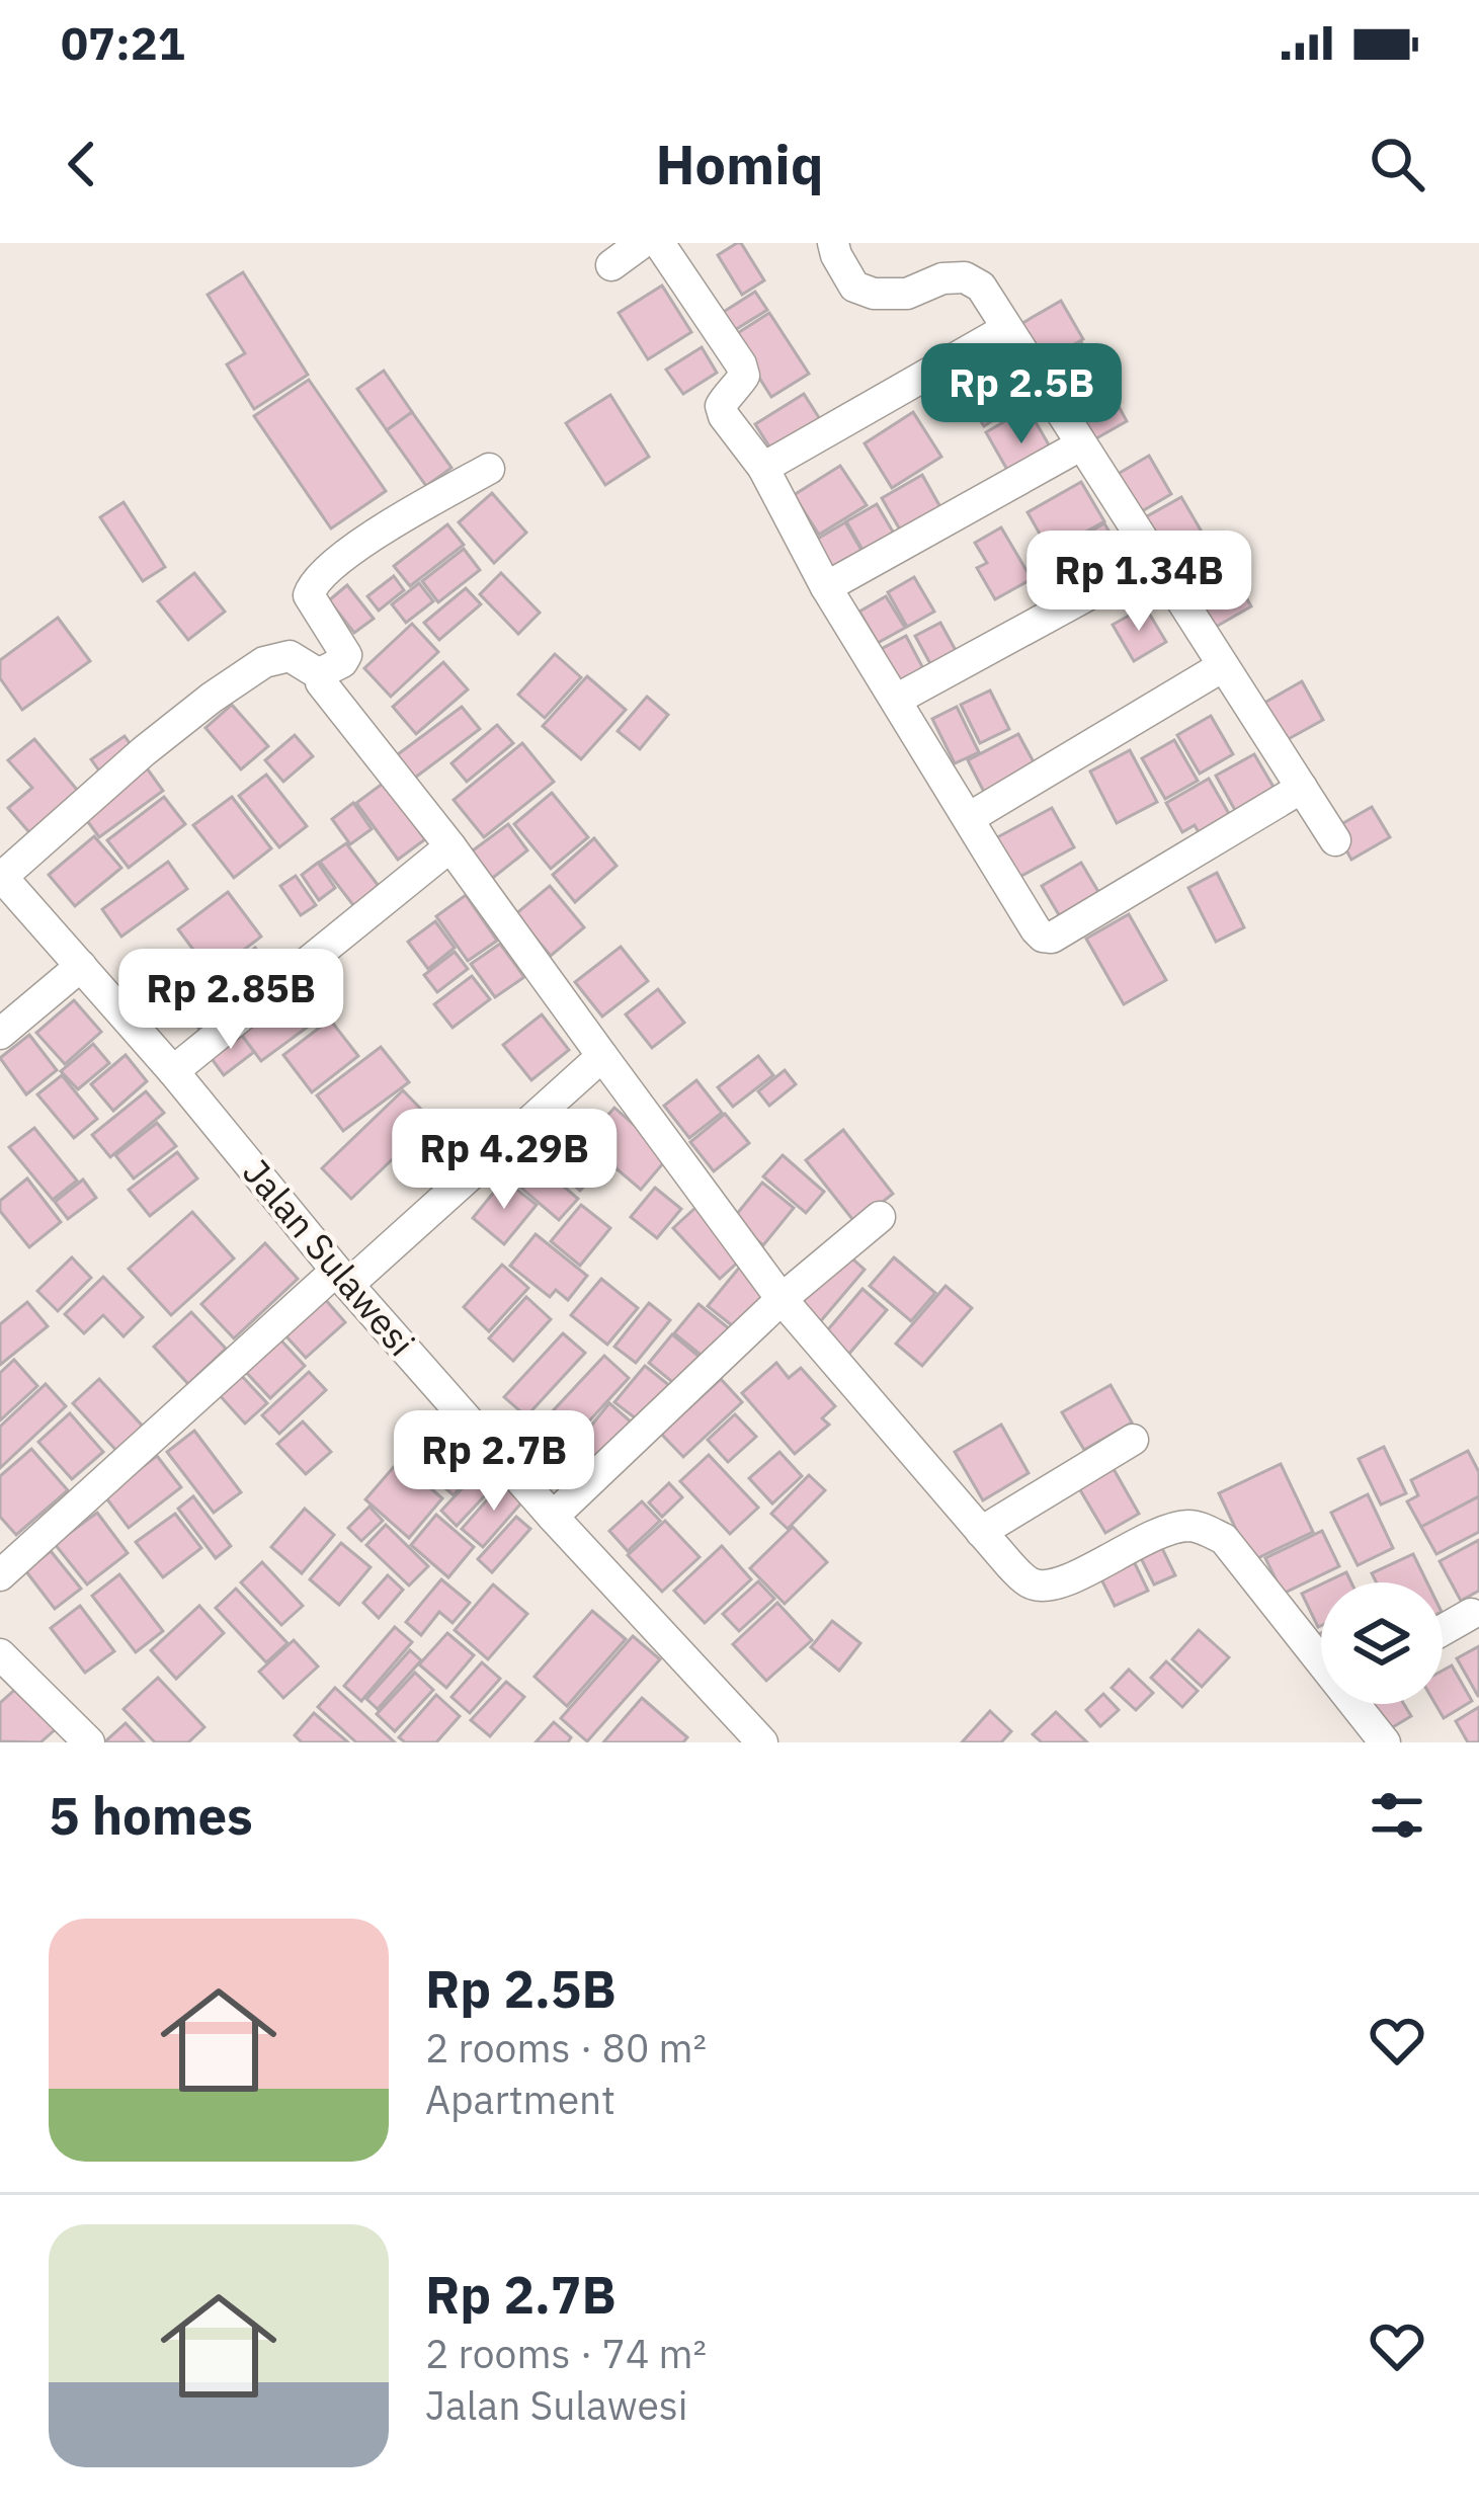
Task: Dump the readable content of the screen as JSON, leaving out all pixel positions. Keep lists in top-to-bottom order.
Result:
{
  "streets": {
    "street": ["Jalan Sulawesi"]
  },
  "page": {
    "status": "07:21",
    "header": "Homiq",
    "price": [
      "Rp 2.5B",
      "Rp 1.34B",
      "Rp 2.85B",
      "Rp 4.29B",
      "Rp 2.7B"
    ],
    "heading": "5 homes",
    "list": [
      {
        "name": "Rp 2.5B",
        "note": "2 rooms · 80 m² · Apartment"
      },
      {
        "name": "Rp 2.7B",
        "note": "2 rooms · 74 m² · Jalan Sulawesi"
      }
    ]
  }
}
